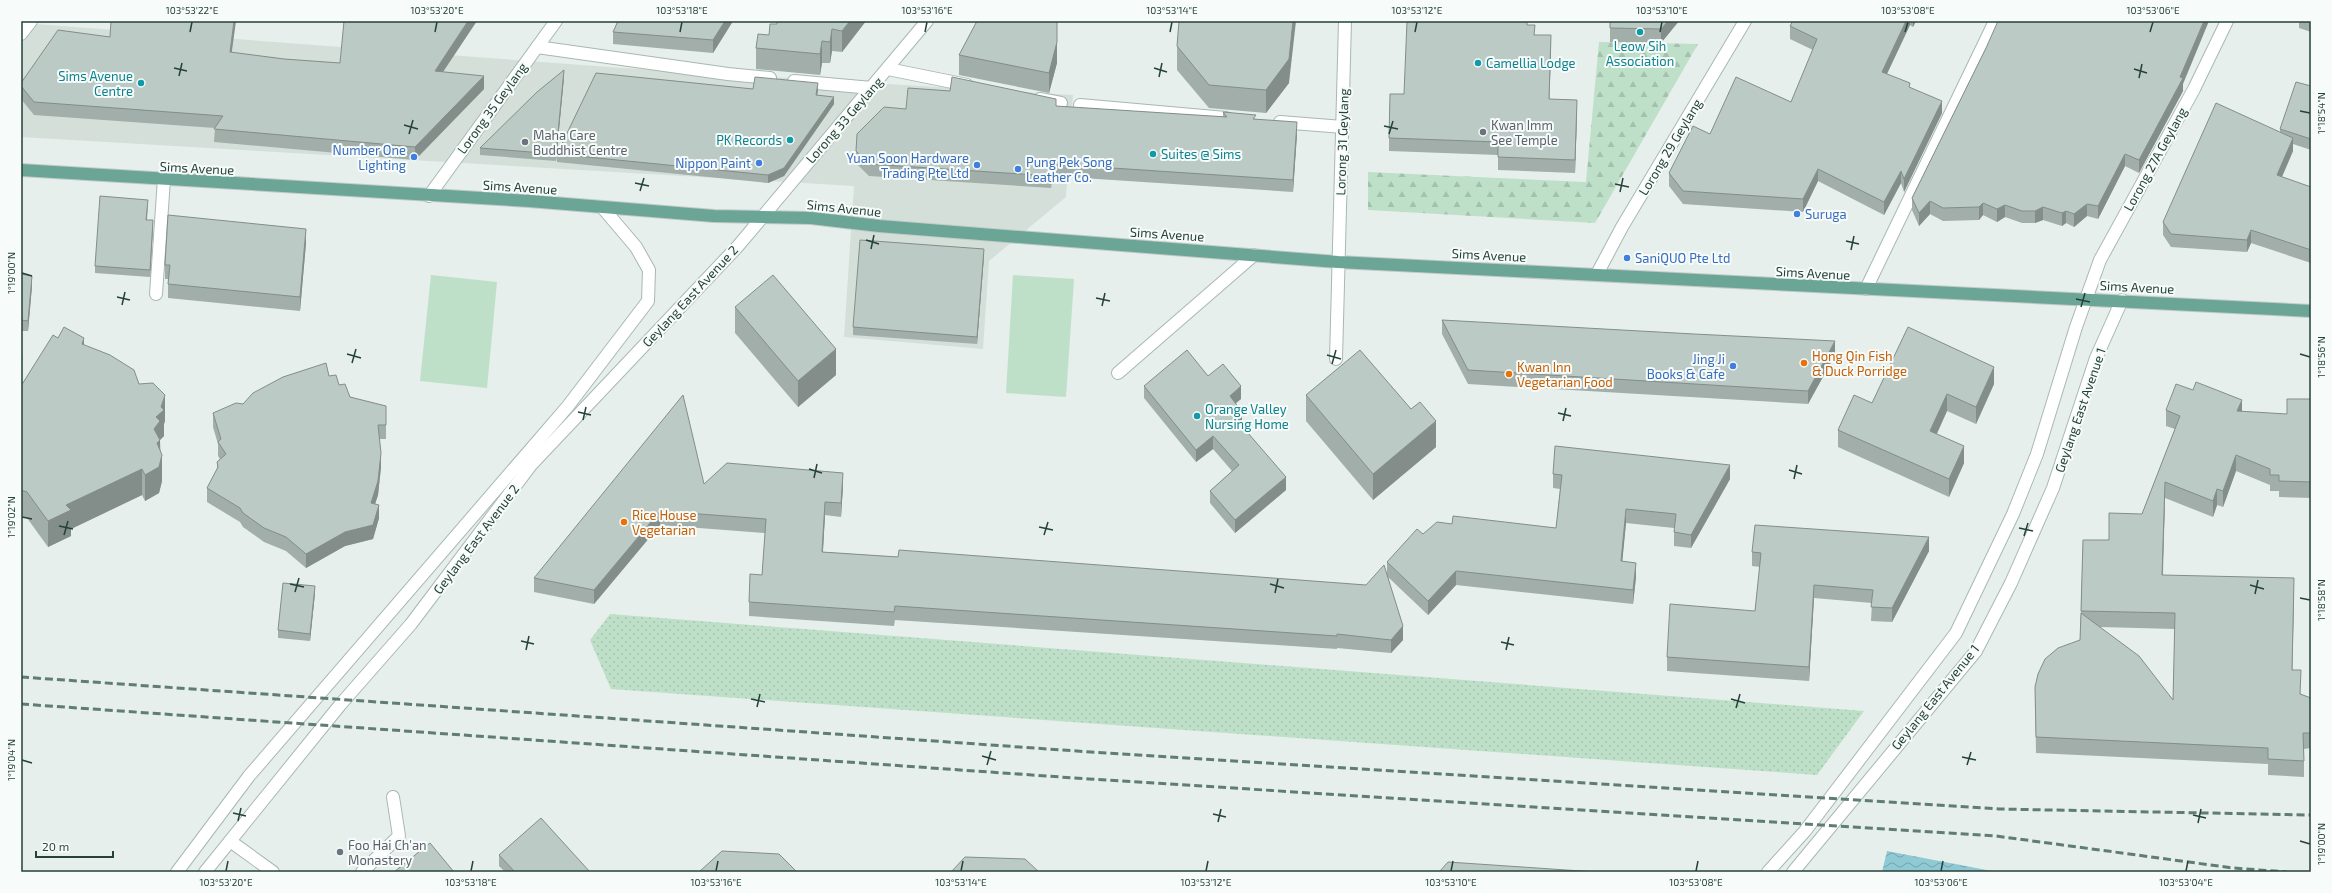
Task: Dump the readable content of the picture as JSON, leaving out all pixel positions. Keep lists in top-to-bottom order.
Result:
{
  "streets": {
    "main road": ["Sims Avenue"],
    "street": [
      "Lorong 35 Geylang",
      "Lorong 33 Geylang",
      "Lorong 31 Geylang",
      "Lorong 29 Geylang",
      "Lorong 27A Geylang",
      "Geylang East Avenue 2",
      "Geylang East Avenue 1"
    ]
  },
  "crossings": [
    ["Lorong 35 Geylang", "Sims Avenue"],
    ["Lorong 33 Geylang", "Sims Avenue"],
    ["Lorong 33 Geylang", "Geylang East Avenue 2"],
    ["Lorong 31 Geylang", "Sims Avenue"],
    ["Lorong 29 Geylang", "Sims Avenue"],
    ["Lorong 27A Geylang", "Sims Avenue"],
    ["Lorong 27A Geylang", "Geylang East Avenue 1"],
    ["Sims Avenue", "Geylang East Avenue 2"],
    ["Sims Avenue", "Geylang East Avenue 1"]
  ],
  "places": [
    "Leow Sih Association",
    "Camellia Lodge",
    "Sims Avenue Centre",
    "Kwan Imm See Temple",
    "PK Records",
    "Maha Care Buddhist Centre",
    "Suites @ Sims",
    "Number One Lighting",
    "Nippon Paint",
    "Yuan Soon Hardware Trading Pte Ltd",
    "Pung Pek Song Leather Co.",
    "Suruga",
    "SaniQUO Pte Ltd",
    "Hong Qin Fish & Duck Porridge",
    "Jing Ji Books & Cafe",
    "Kwan Inn Vegetarian Food",
    "Orange Valley Nursing Home",
    "Rice House Vegetarian",
    "Foo Hai Ch'an Monastery"
  ],
  "scale_bar": "20 m",
  "coordinates": [
    "103°53'22\"E",
    "103°53'20\"E",
    "103°53'18\"E",
    "103°53'16\"E",
    "103°53'14\"E",
    "103°53'12\"E",
    "103°53'10\"E",
    "103°53'08\"E",
    "103°53'06\"E",
    "1°18'54\"N",
    "1°19'00\"N",
    "1°18'56\"N",
    "1°19'02\"N",
    "1°18'58\"N",
    "1°19'04\"N",
    "103°53'04\"E"
  ]
}
